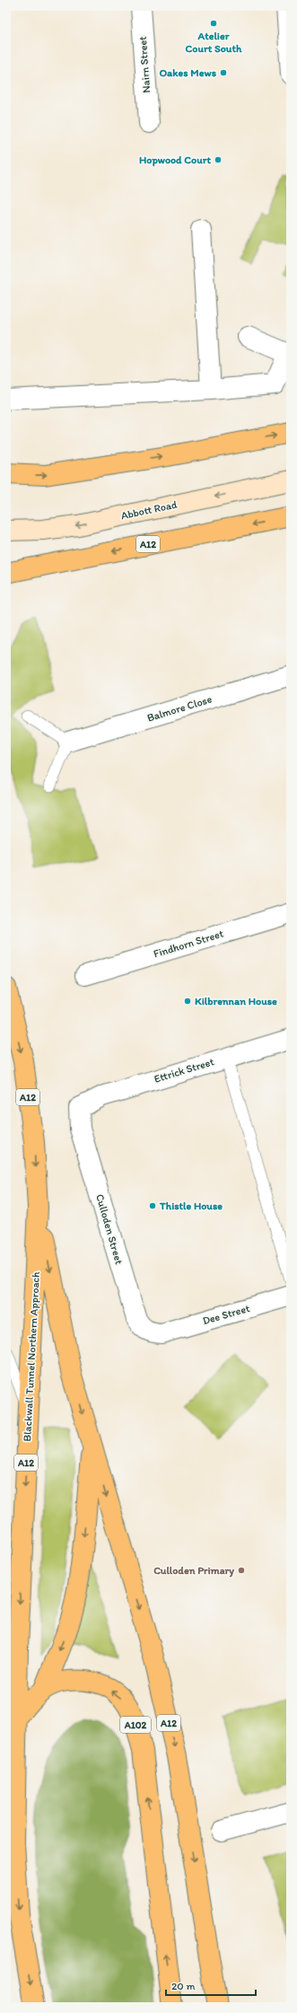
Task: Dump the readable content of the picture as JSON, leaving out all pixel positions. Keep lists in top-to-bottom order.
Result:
{
  "streets": {
    "highway": ["A12", "Blackwall Tunnel Northern Approach", "A102"],
    "main road": ["Abbott Road"],
    "street": [
      "Nairn Street",
      "Balmore Close",
      "Findhorn Street",
      "Ettrick Street",
      "Culloden Street",
      "Dee Street"
    ]
  },
  "crossings": [
    ["A12", "Blackwall Tunnel Northern Approach"],
    ["Ettrick Street", "Culloden Street"],
    ["Culloden Street", "Dee Street"],
    ["Blackwall Tunnel Northern Approach", "A102"]
  ],
  "one_way": ["Abbott Road"],
  "places": [
    "Atelier Court South",
    "Oakes Mews",
    "Hopwood Court",
    "Kilbrennan House",
    "Thistle House",
    "Culloden Primary"
  ],
  "scale_bar": "20 m"
}
